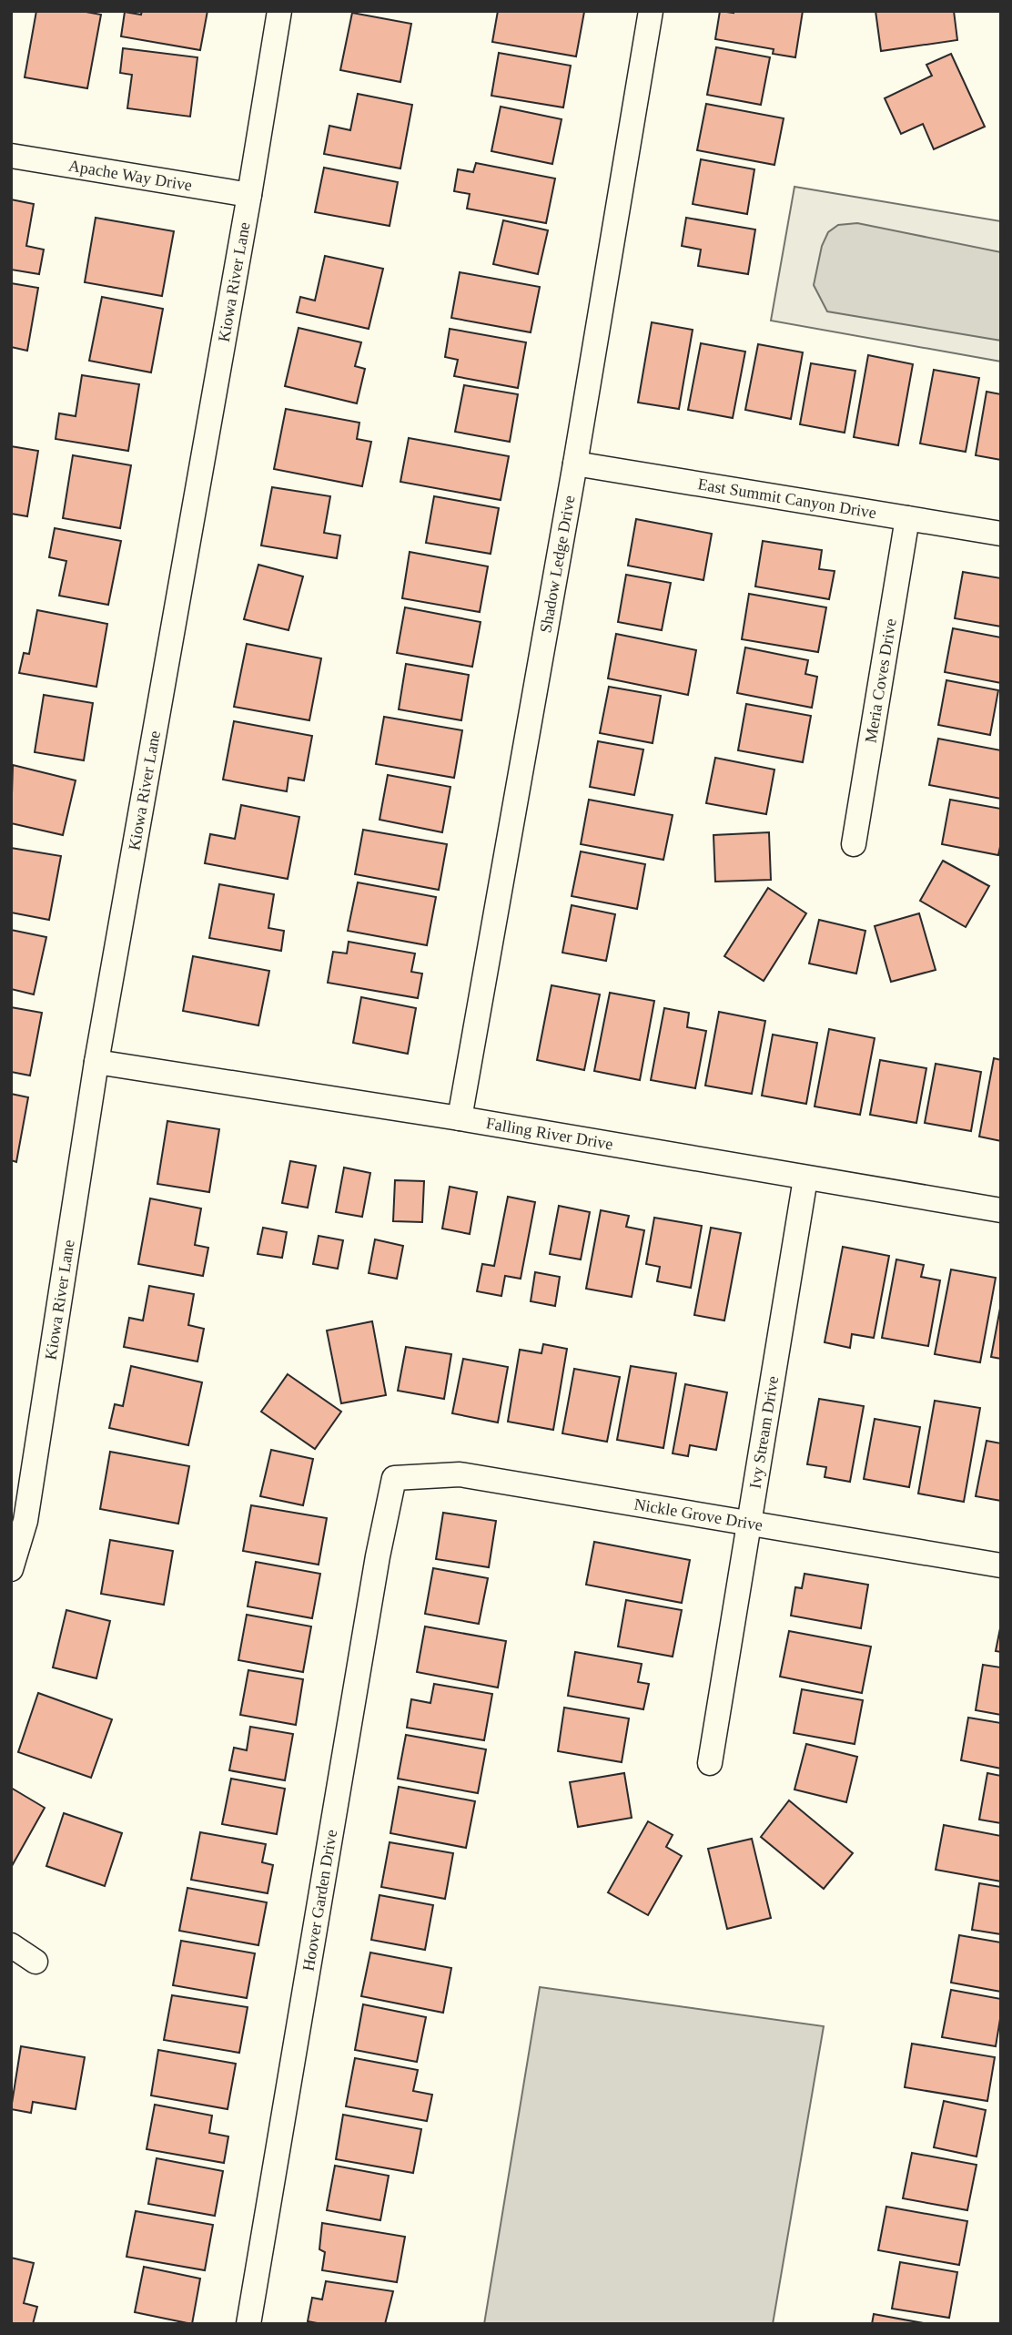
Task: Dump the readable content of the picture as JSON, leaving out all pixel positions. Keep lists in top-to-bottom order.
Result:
{
  "streets": {
    "street": [
      "Apache Way Drive",
      "Kiowa River Lane",
      "East Summit Canyon Drive",
      "Shadow Ledge Drive",
      "Meria Coves Drive",
      "Falling River Drive",
      "Ivy Stream Drive",
      "Nickle Grove Drive",
      "Hoover Garden Drive"
    ]
  },
  "crossings": [
    ["Apache Way Drive", "Kiowa River Lane"],
    ["Kiowa River Lane", "Falling River Drive"],
    ["East Summit Canyon Drive", "Shadow Ledge Drive"],
    ["East Summit Canyon Drive", "Meria Coves Drive"],
    ["Shadow Ledge Drive", "Falling River Drive"],
    ["Falling River Drive", "Ivy Stream Drive"],
    ["Ivy Stream Drive", "Nickle Grove Drive"],
    ["Nickle Grove Drive", "Hoover Garden Drive"]
  ]
}
